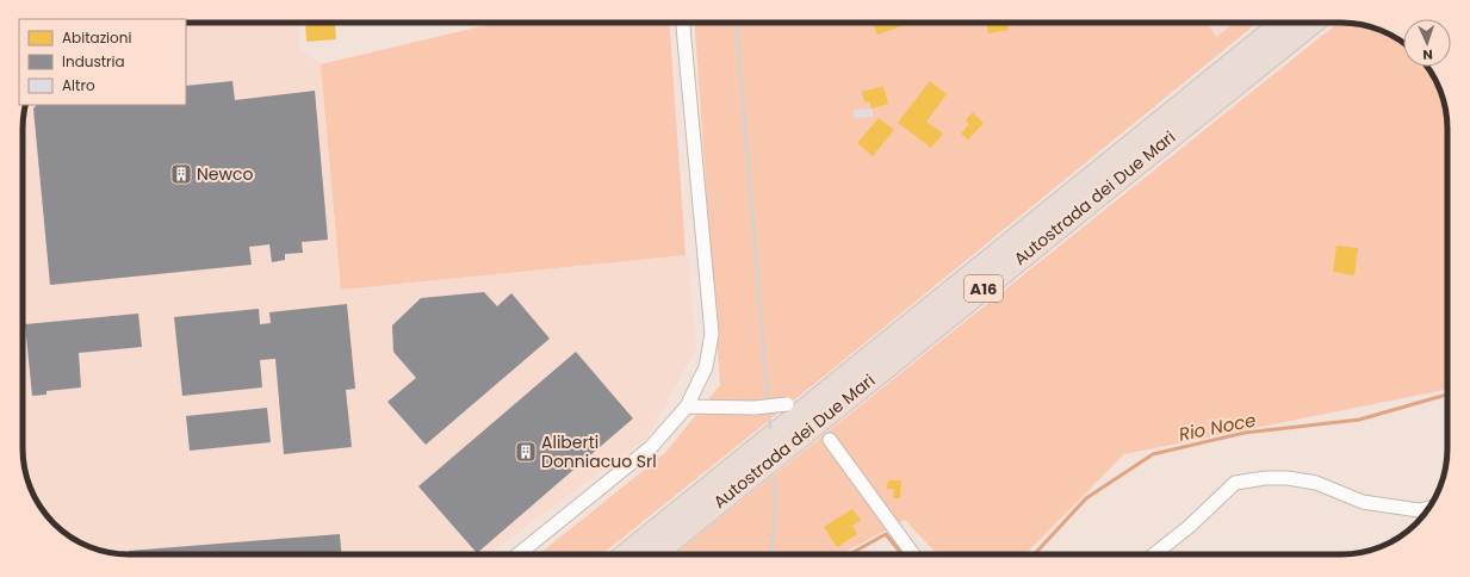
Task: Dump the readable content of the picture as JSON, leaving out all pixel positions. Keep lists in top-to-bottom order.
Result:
{
  "streets": {
    "highway": ["Autostrada dei Due Mari", "A16"]
  },
  "water": ["Rio Noce"],
  "places": {
    "building": ["Newco", "Aliberti Donniacuo Srl"]
  },
  "legend": ["Abitazioni", "Industria", "Altro"],
  "north": "bottom"
}
